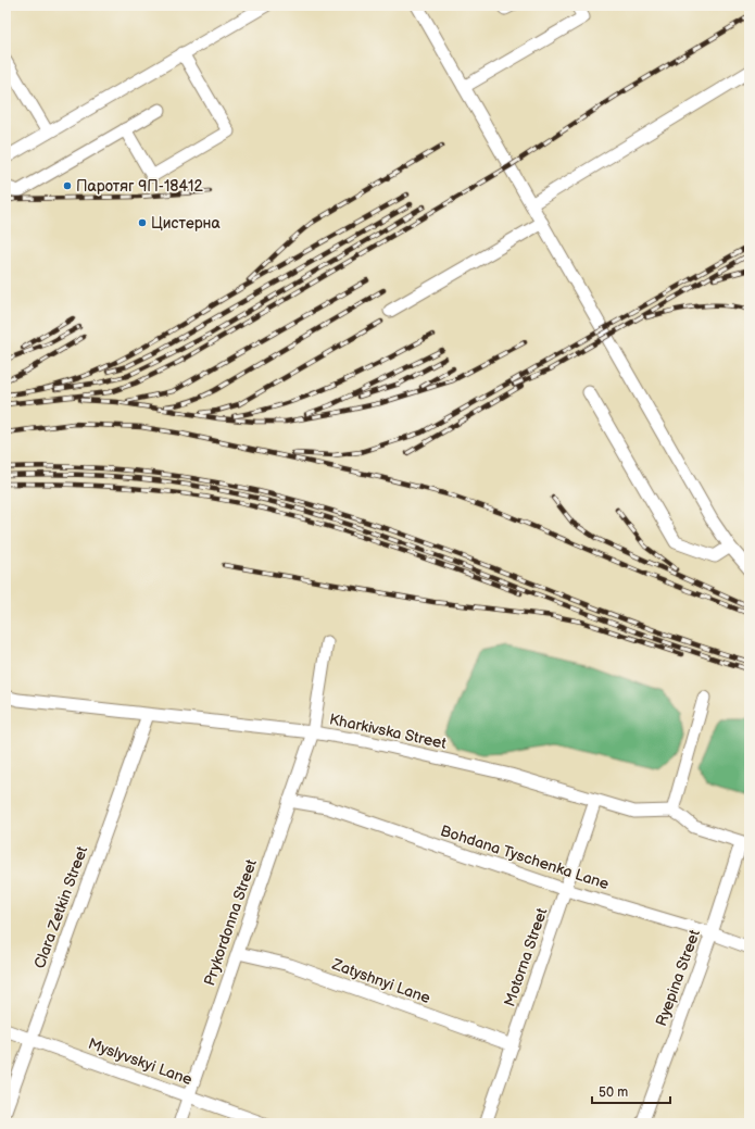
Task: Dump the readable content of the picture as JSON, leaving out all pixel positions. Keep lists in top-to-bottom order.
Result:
{
  "streets": {
    "street": [
      "Kharkivska Street",
      "Bohdana Tyschenka Lane",
      "Clara Zetkin Street",
      "Prykordonna Street",
      "Motorna Street",
      "Ryepina Street",
      "Zatyshnyi Lane",
      "Myslyvskyi Lane"
    ]
  },
  "crossings": [
    ["Kharkivska Street", "Clara Zetkin Street"],
    ["Kharkivska Street", "Prykordonna Street"],
    ["Kharkivska Street", "Motorna Street"],
    ["Bohdana Tyschenka Lane", "Prykordonna Street"],
    ["Bohdana Tyschenka Lane", "Motorna Street"],
    ["Bohdana Tyschenka Lane", "Ryepina Street"],
    ["Clara Zetkin Street", "Myslyvskyi Lane"],
    ["Prykordonna Street", "Zatyshnyi Lane"],
    ["Prykordonna Street", "Myslyvskyi Lane"],
    ["Motorna Street", "Zatyshnyi Lane"]
  ],
  "places": ["Паротяг 9П-18412", "Цистерна"],
  "scale_bar": "50 m"
}
